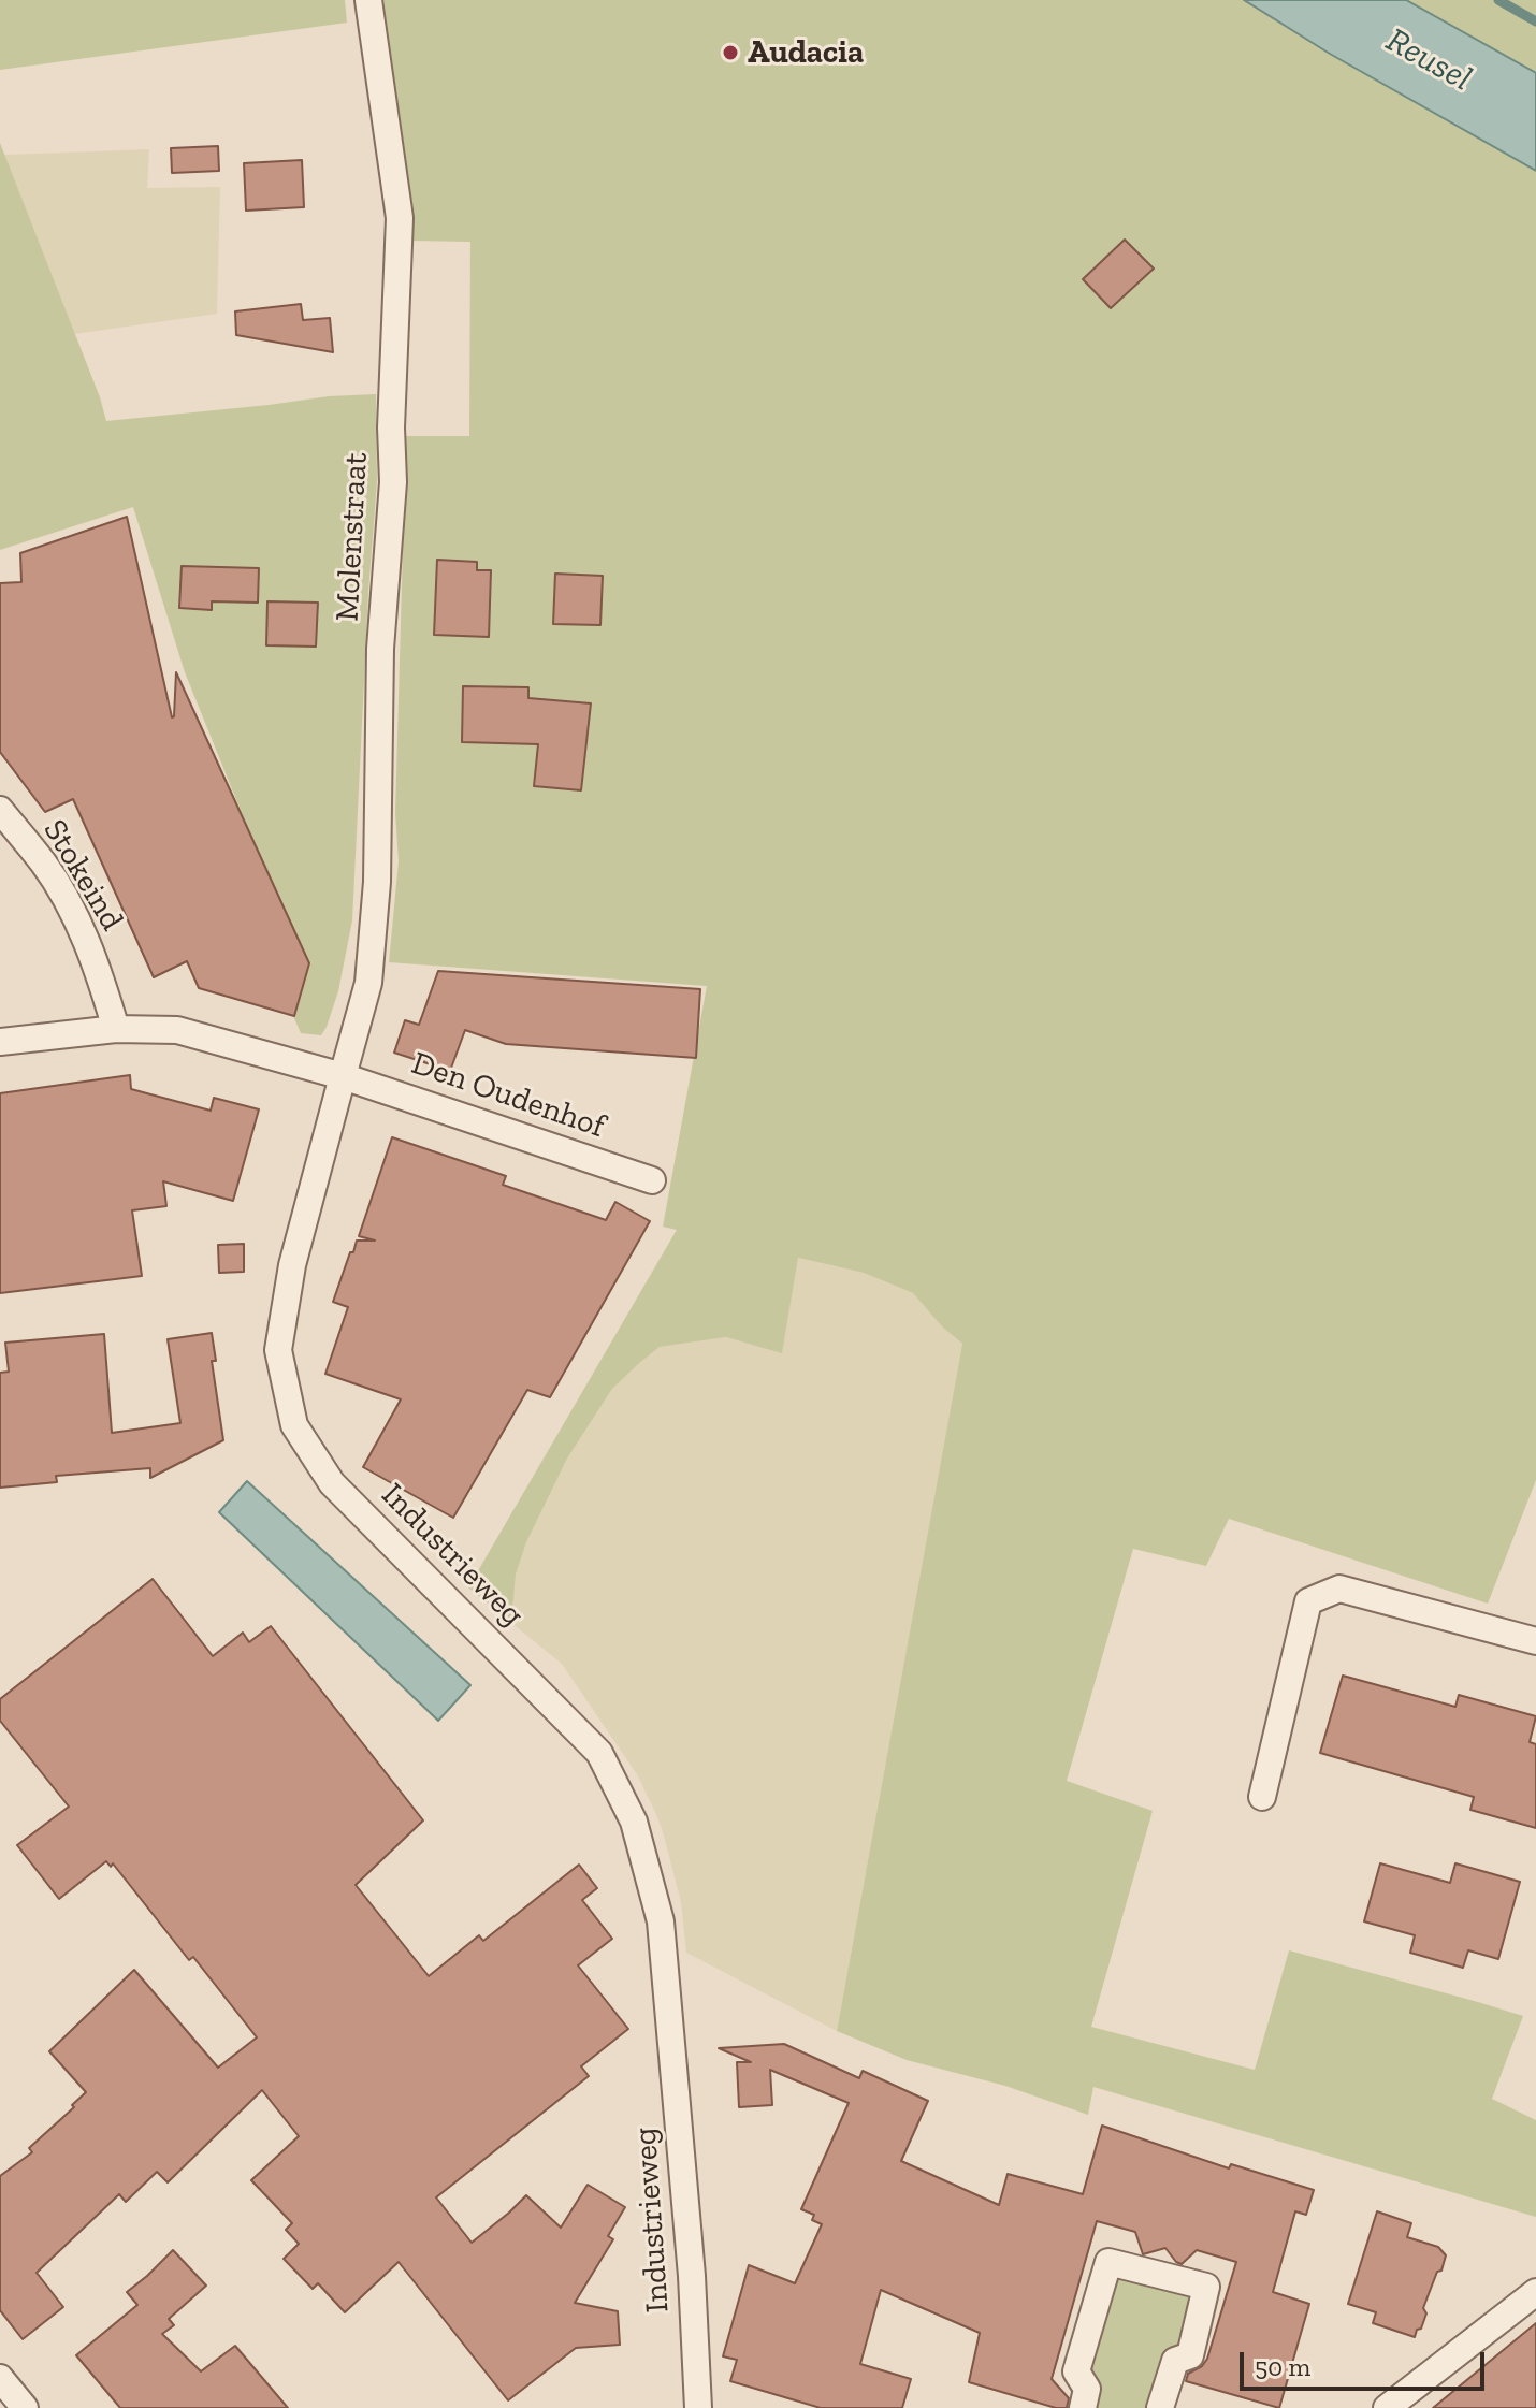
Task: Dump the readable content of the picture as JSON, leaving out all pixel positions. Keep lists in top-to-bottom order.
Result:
{
  "streets": {
    "street": [
      "Molenstraat",
      "Stokeind",
      "Den Oudenhof",
      "Industrieweg"
    ]
  },
  "crossings": [
    ["Molenstraat", "Den Oudenhof"],
    ["Molenstraat", "Industrieweg"],
    ["Den Oudenhof", "Industrieweg"]
  ],
  "water": ["Reusel"],
  "places": ["Audacia"],
  "scale_bar": "50 m"
}
